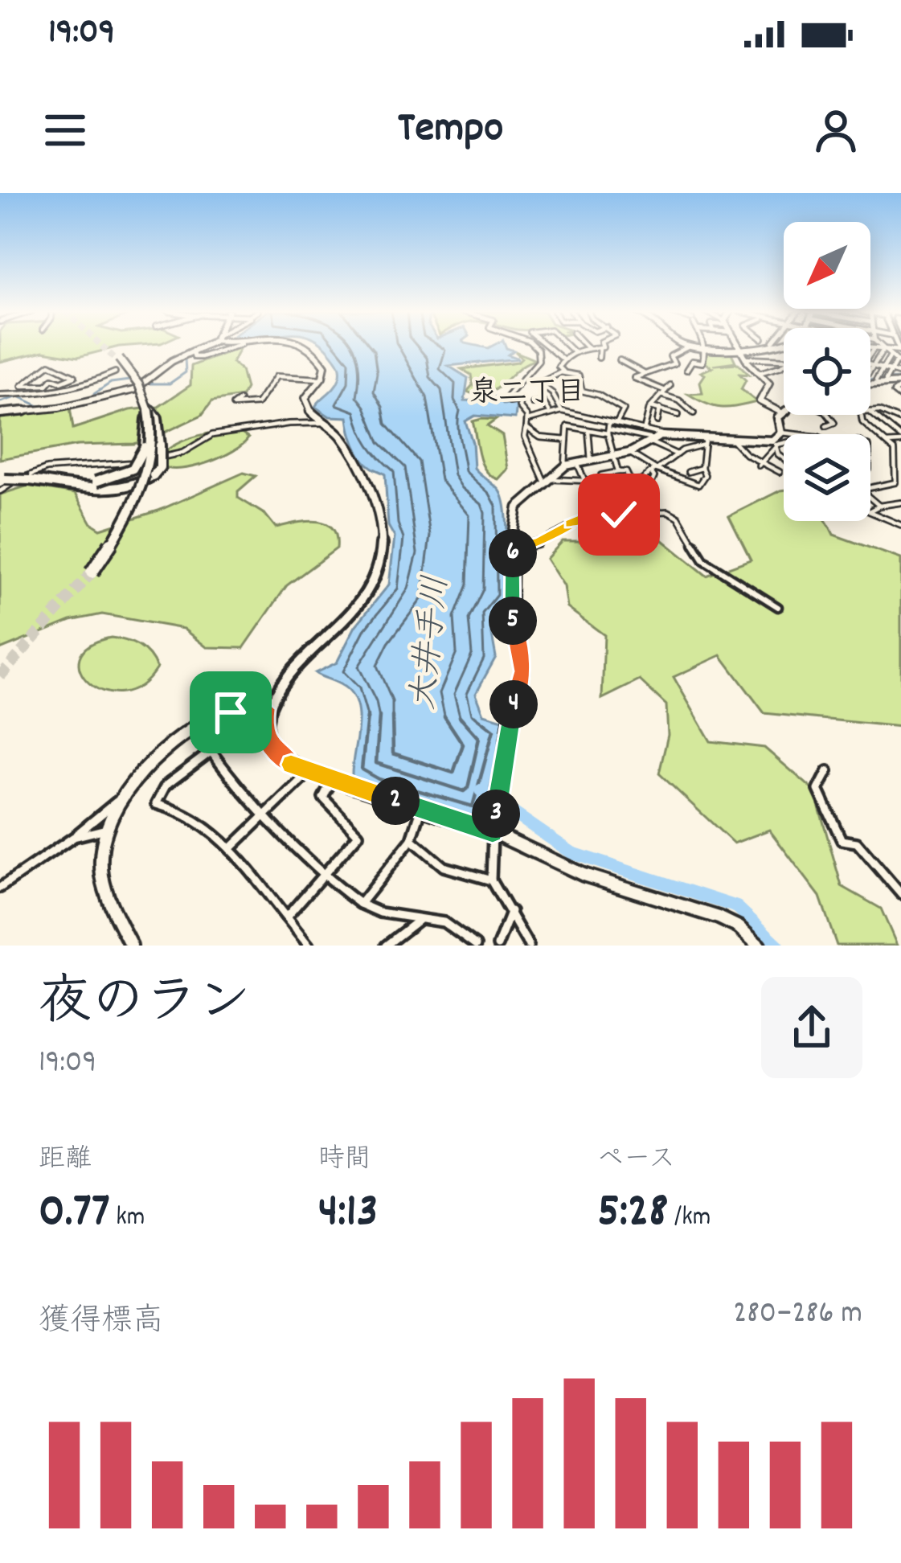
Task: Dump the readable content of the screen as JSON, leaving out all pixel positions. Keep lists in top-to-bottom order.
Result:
{
  "districts": ["泉二丁目"],
  "water": ["大井手川"],
  "north": "bottom left",
  "page": {
    "status": "19:09",
    "header": "Tempo",
    "pins": [
      "6",
      "5",
      "4",
      "2",
      "3"
    ],
    "heading": ["夜のラン", "19:09"],
    "stats": [
      ["距離", "0.77 km"],
      ["時間", "4:13"],
      ["ペース", "5:28 /km"]
    ],
    "chart": ["獲得標高", "280–286 m"]
  }
}
